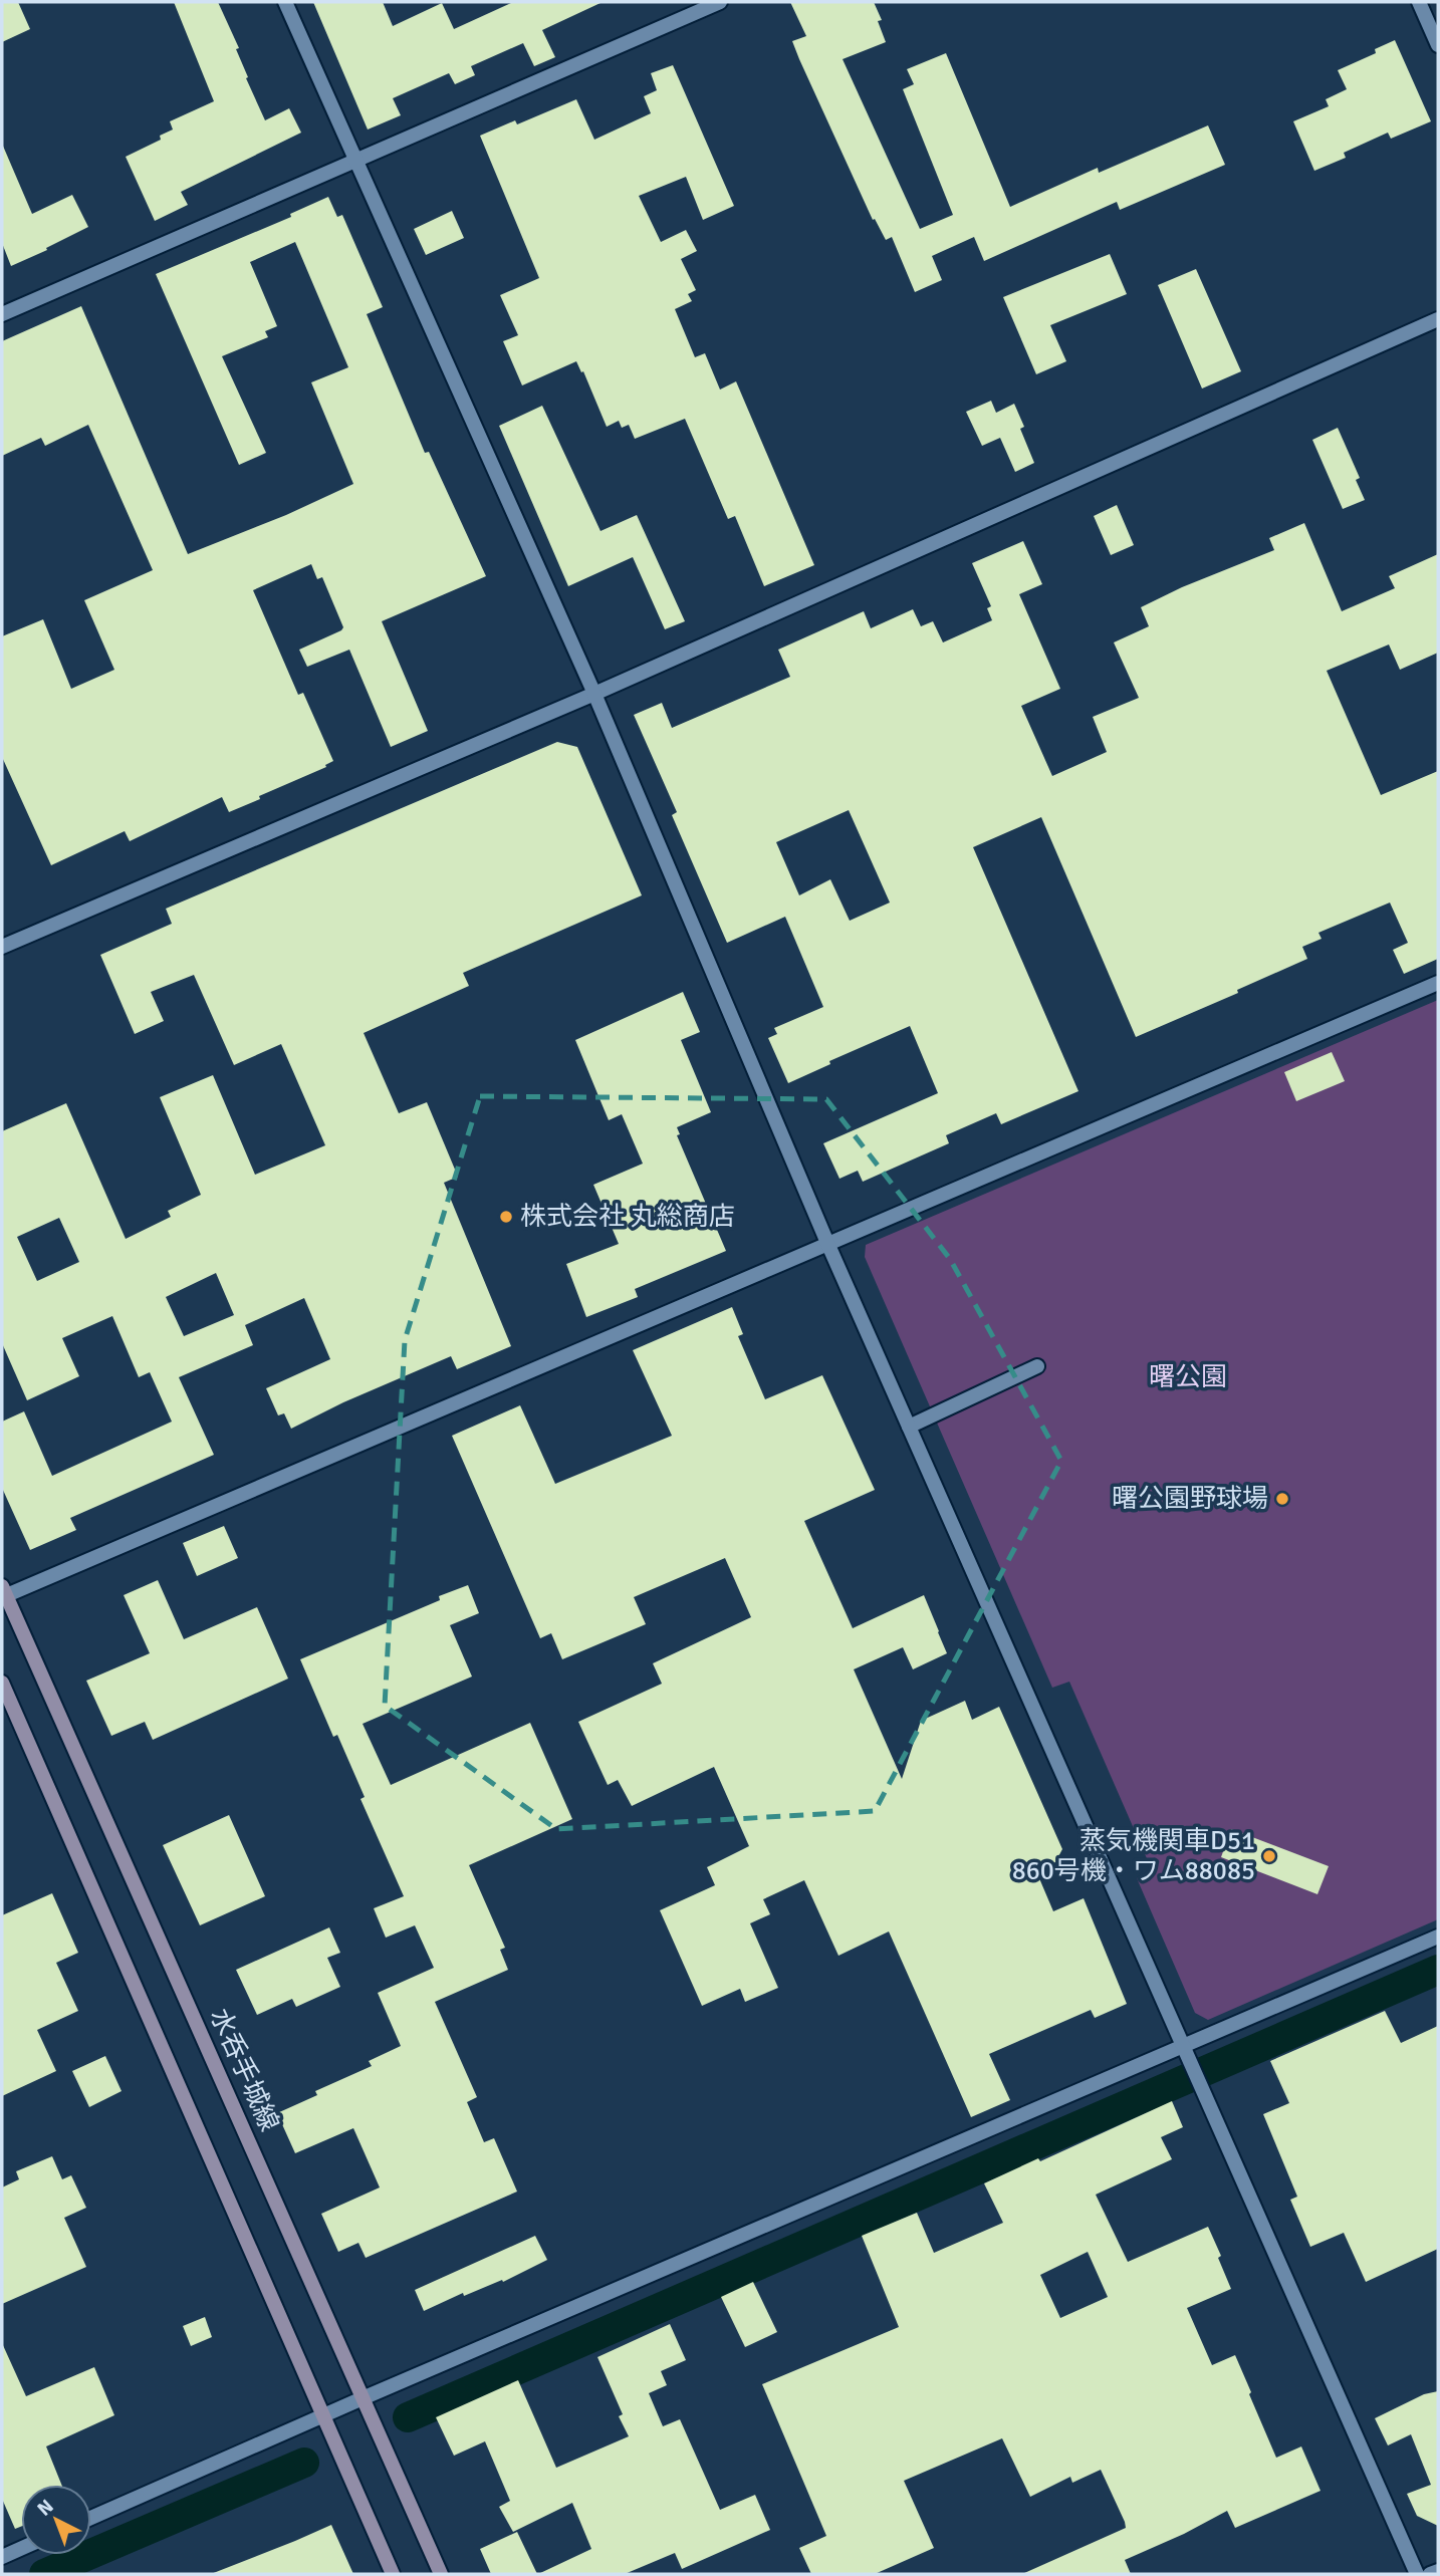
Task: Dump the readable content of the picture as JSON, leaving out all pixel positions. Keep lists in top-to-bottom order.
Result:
{
  "streets": {
    "main road": ["水呑手城線"]
  },
  "parks": ["曙公園"],
  "places": ["株式会社 丸総商店", "曙公園野球場", "蒸気機関車D51 860号機・ワム88085"],
  "north": "top left"
}
